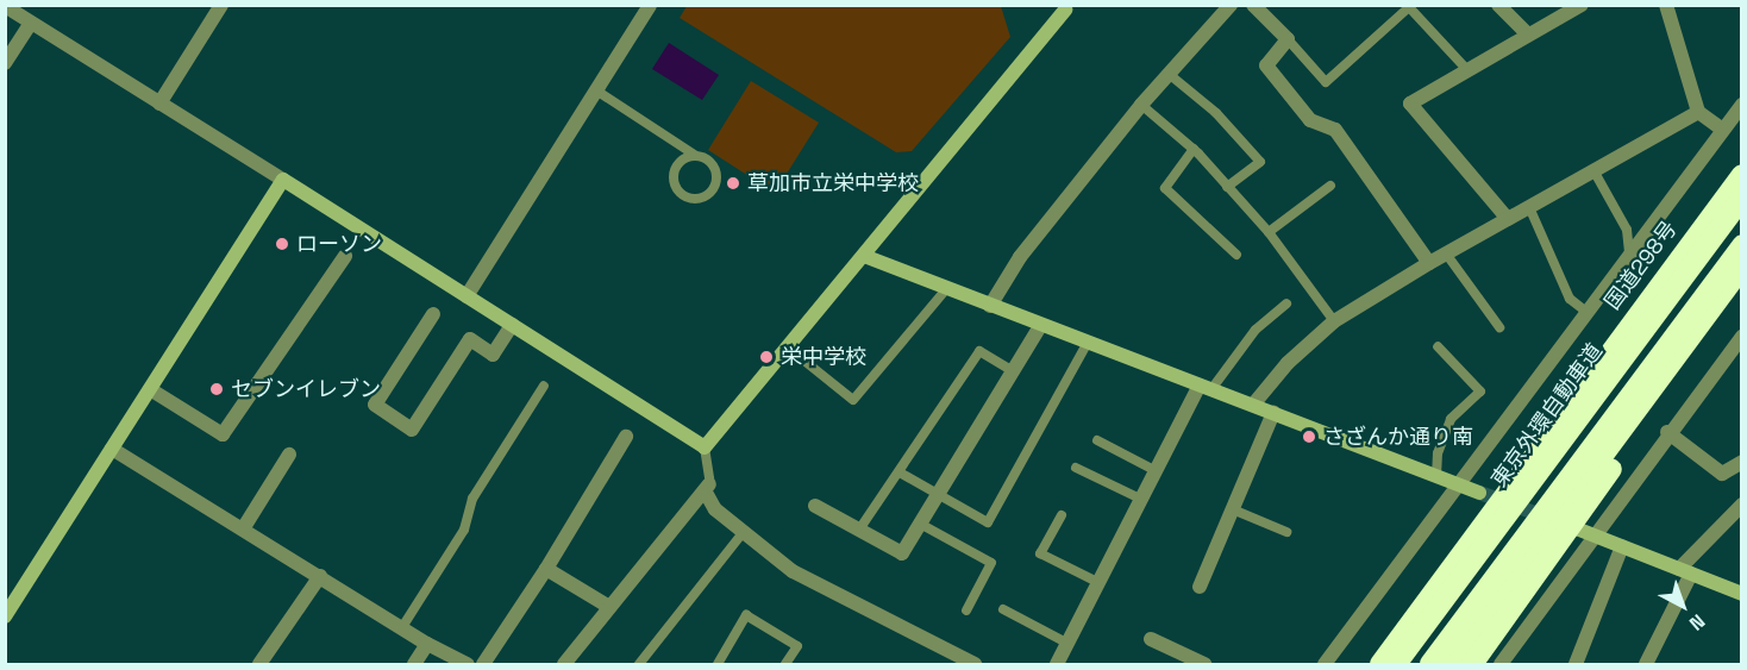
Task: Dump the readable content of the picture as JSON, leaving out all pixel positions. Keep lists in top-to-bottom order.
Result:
{
  "streets": {
    "highway": ["国道298号", "東京外環自動車道"]
  },
  "crossings": [
    ["国道298号", "東京外環自動車道"]
  ],
  "places": [
    "草加市立栄中学校",
    "ローソン",
    "栄中学校",
    "セブンイレブン",
    "さざんか通り南"
  ],
  "north": "bottom right"
}
